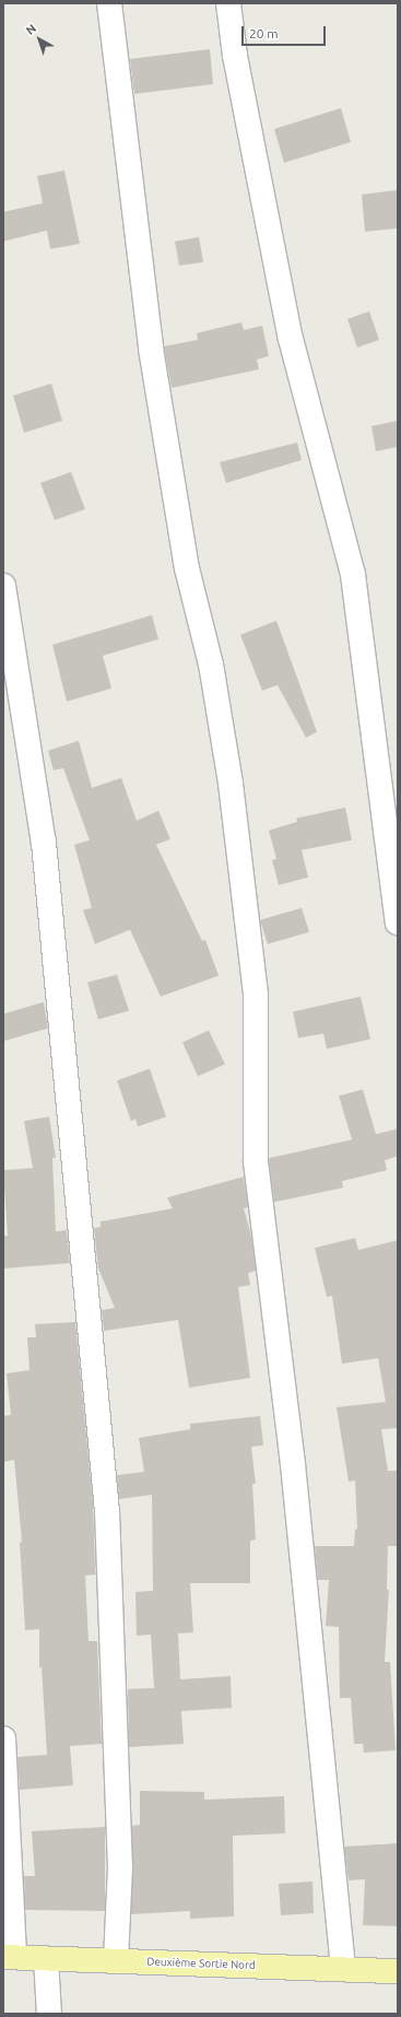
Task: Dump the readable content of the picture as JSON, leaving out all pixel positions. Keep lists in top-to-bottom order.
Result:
{
  "streets": {
    "main road": ["Deuxième Sortie Nord"]
  },
  "scale_bar": "20 m",
  "north": "top left"
}
